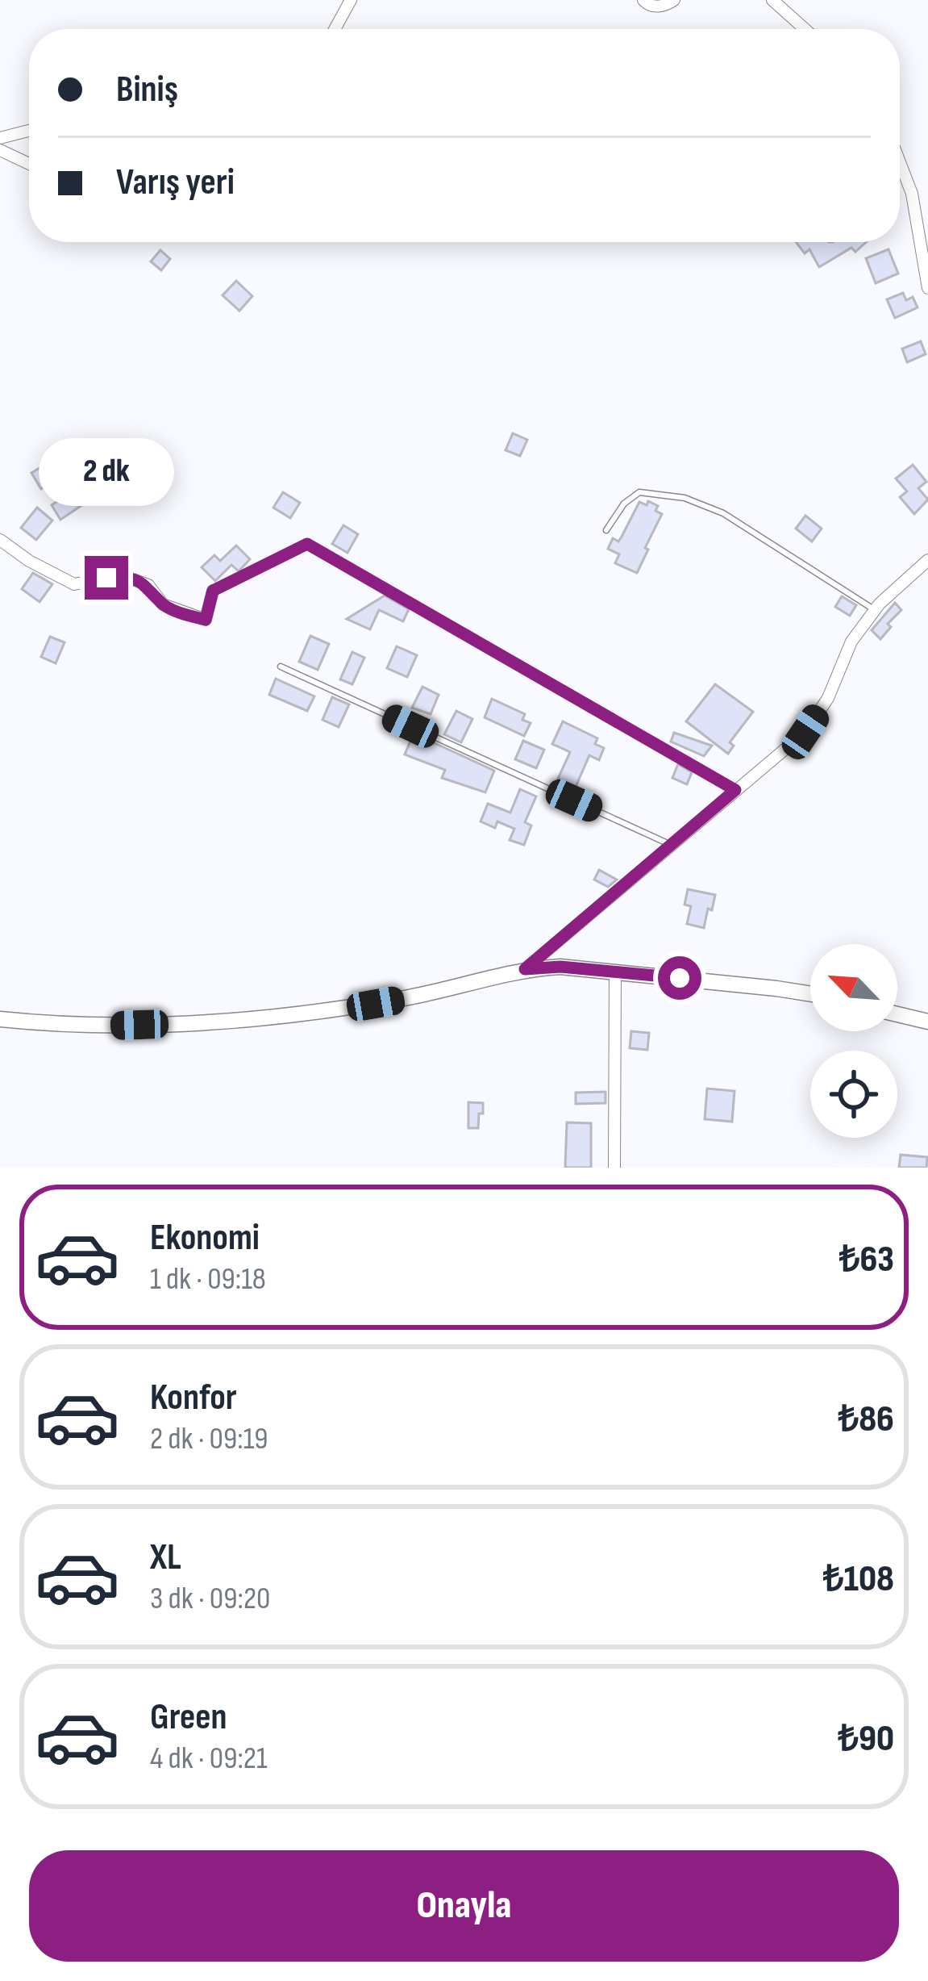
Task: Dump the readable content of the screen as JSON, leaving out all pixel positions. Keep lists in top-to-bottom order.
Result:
{
  "north": "top left",
  "page": {
    "banner": ["Biniş", "Varış yeri"],
    "bubble": "2 dk",
    "list": [
      {
        "name": "Ekonomi",
        "note": "1 dk · 09:18",
        "value": "₺63"
      },
      {
        "name": "Konfor",
        "note": "2 dk · 09:19",
        "value": "₺86"
      },
      {
        "name": "XL",
        "note": "3 dk · 09:20",
        "value": "₺108"
      },
      {
        "name": "Green",
        "note": "4 dk · 09:21",
        "value": "₺90"
      }
    ],
    "buttons": "Onayla"
  }
}
